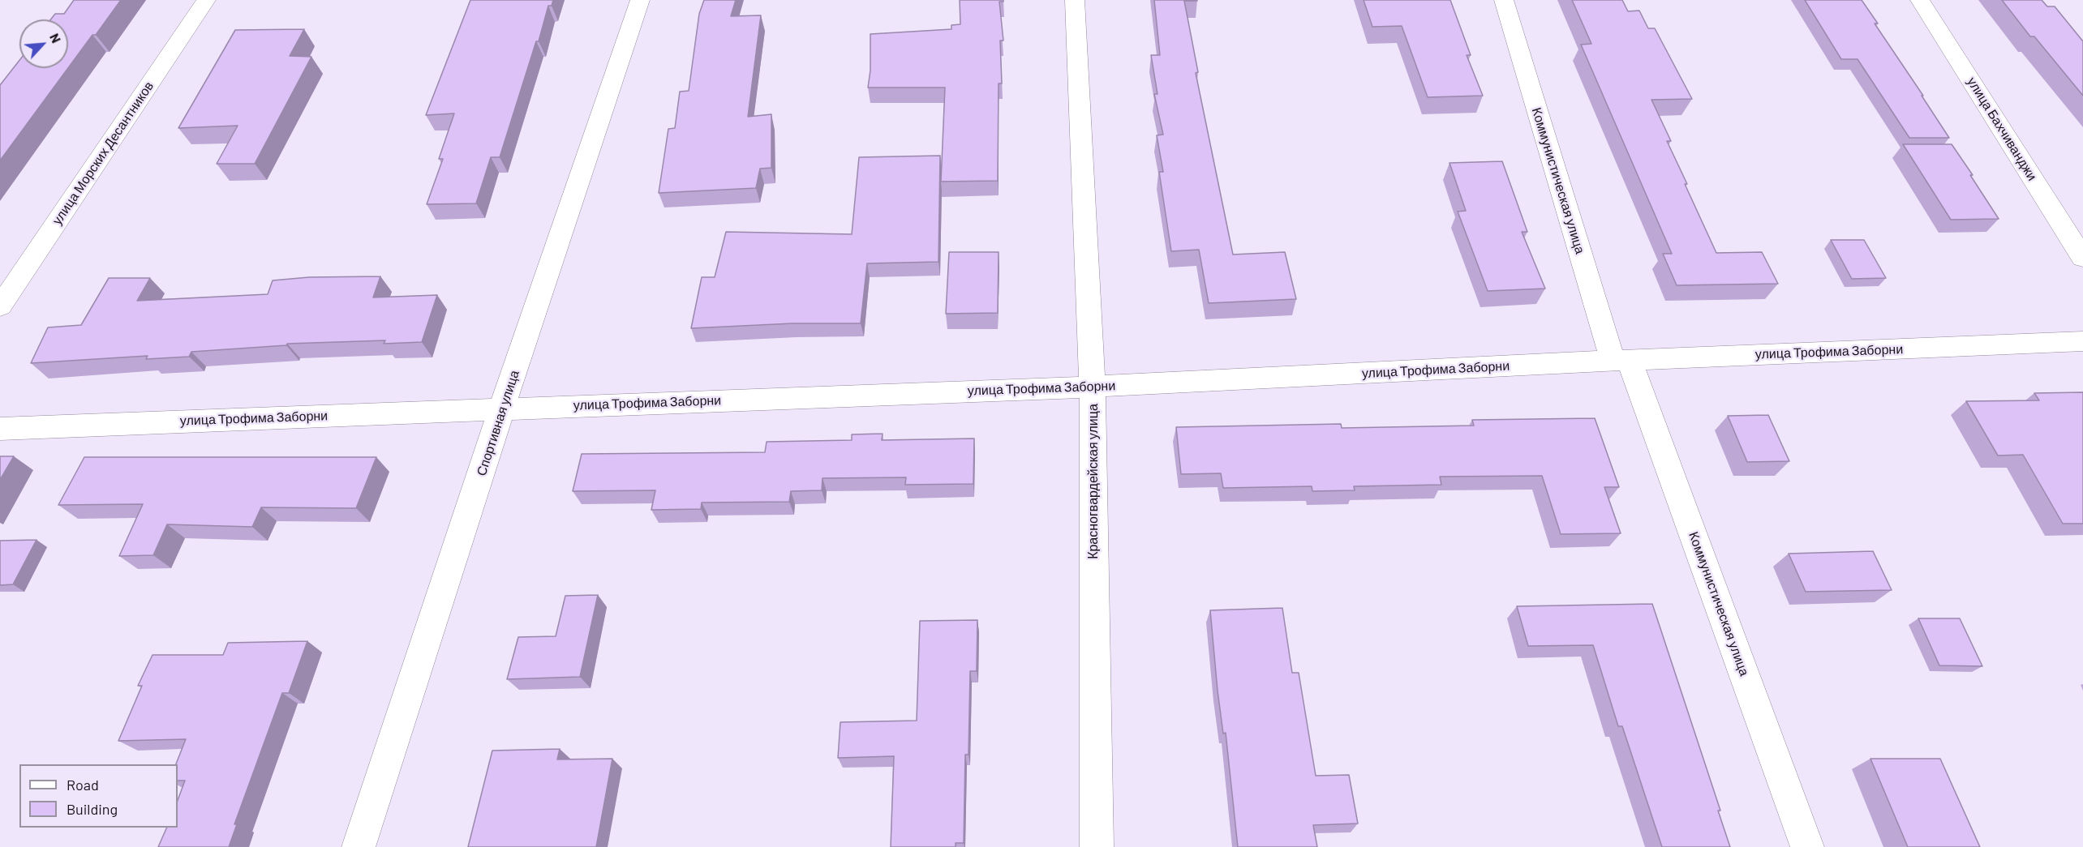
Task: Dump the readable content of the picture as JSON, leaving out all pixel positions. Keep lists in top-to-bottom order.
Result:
{
  "streets": {
    "street": [
      "улица Бахчиванджи",
      "улица Морских Десантников",
      "Коммунистическая улица",
      "улица Трофима Заборни",
      "Спортивная улица",
      "Красногвардейская улица"
    ]
  },
  "crossings": [
    ["Коммунистическая улица", "улица Трофима Заборни"],
    ["улица Трофима Заборни", "Спортивная улица"],
    ["улица Трофима Заборни", "Красногвардейская улица"]
  ],
  "legend": ["Road", "Building"],
  "north": "top right"
}
